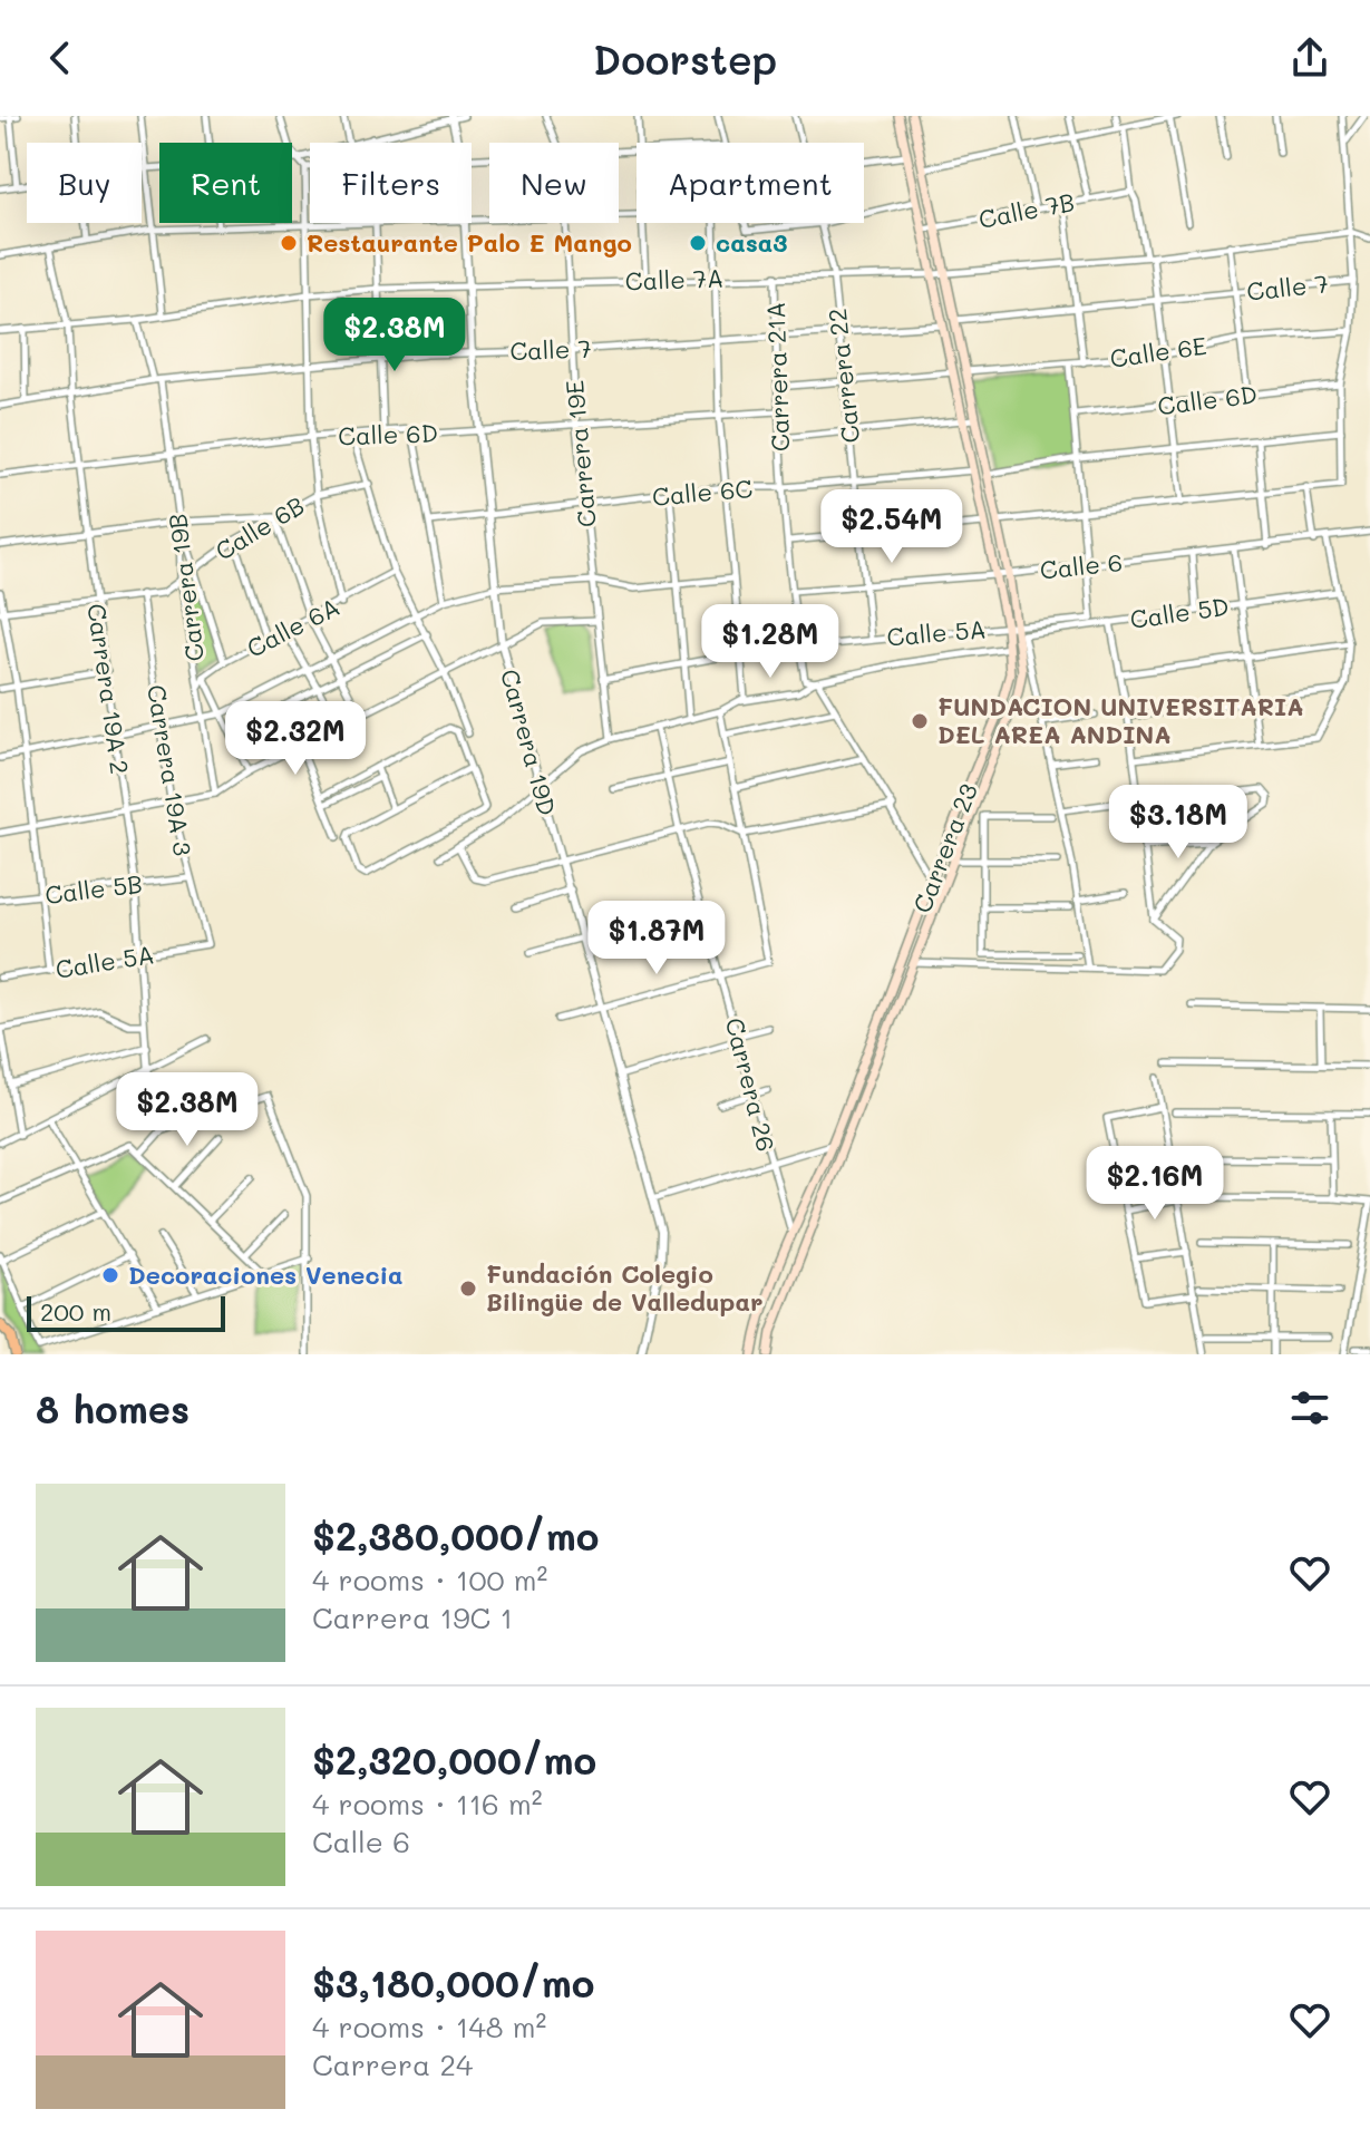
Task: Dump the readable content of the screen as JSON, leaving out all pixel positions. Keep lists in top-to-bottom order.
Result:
{
  "streets": {
    "main road": ["Carrera 23"],
    "street": [
      "Calle 7B",
      "Calle 7A",
      "Calle 7",
      "Calle 6E",
      "Carrera 22",
      "Carrera 21A",
      "Calle 6D",
      "Carrera 19E",
      "Calle 6C",
      "Calle 6B",
      "Calle 6",
      "Carrera 19B",
      "Calle 5D",
      "Calle 6A",
      "Calle 5A",
      "Carrera 19A 2",
      "Carrera 19D",
      "Carrera 19A 3",
      "Calle 5B",
      "Carrera 26"
    ]
  },
  "crossings": [
    ["Calle 7B", "Carrera 23"],
    ["Calle 7A", "Carrera 22"],
    ["Calle 7A", "Carrera 21A"],
    ["Calle 7A", "Carrera 19E"],
    ["Calle 7A", "Carrera 19B"],
    ["Calle 7A", "Carrera 19A 2"],
    ["Calle 7A", "Carrera 19D"],
    ["Calle 7A", "Carrera 23"],
    ["Calle 7", "Carrera 22"],
    ["Calle 7", "Carrera 21A"],
    ["Calle 7", "Carrera 19E"],
    ["Calle 7", "Carrera 19B"],
    ["Calle 7", "Carrera 19A 2"],
    ["Calle 7", "Carrera 19D"],
    ["Calle 7", "Carrera 23"],
    ["Calle 6E", "Carrera 23"],
    ["Carrera 22", "Calle 6C"],
    ["Carrera 22", "Calle 6"],
    ["Carrera 22", "Calle 5A"],
    ["Carrera 21A", "Calle 6D"],
    ["Carrera 21A", "Calle 6C"],
    ["Carrera 21A", "Calle 6"],
    ["Carrera 21A", "Calle 5A"],
    ["Carrera 21A", "Carrera 23"],
    ["Calle 6D", "Carrera 19E"],
    ["Calle 6D", "Carrera 19B"],
    ["Calle 6D", "Carrera 19A 2"],
    ["Calle 6D", "Carrera 19D"],
    ["Carrera 19E", "Calle 6C"],
    ["Carrera 19E", "Calle 5A"],
    ["Calle 6C", "Carrera 19D"],
    ["Calle 6C", "Carrera 23"],
    ["Calle 6B", "Carrera 19B"],
    ["Calle 6B", "Carrera 19A 2"],
    ["Calle 6B", "Carrera 19A 3"],
    ["Calle 6", "Carrera 23"],
    ["Carrera 19B", "Calle 6A"],
    ["Calle 5D", "Calle 5A"],
    ["Calle 5A", "Carrera 19A 2"],
    ["Calle 5A", "Carrera 19A 3"],
    ["Calle 5A", "Carrera 23"],
    ["Carrera 19A 2", "Calle 5B"],
    ["Carrera 19A 3", "Calle 5B"],
    ["Carrera 23", "Carrera 26"]
  ],
  "places": [
    "Restaurante Palo E Mango",
    "casa3",
    "FUNDACION UNIVERSITARIA DEL AREA ANDINA",
    "Decoraciones Venecia",
    "Fundación Colegio Bilingüe de Valledupar"
  ],
  "scale_bar": "200 m",
  "page": {
    "header": "Doorstep",
    "chip": [
      "Buy",
      "Rent",
      "Filters",
      "New",
      "Apartment"
    ],
    "price": [
      "$2.38M",
      "$2.54M",
      "$1.28M",
      "$2.32M",
      "$3.18M",
      "$1.87M",
      "$2.38M",
      "$2.16M"
    ],
    "scale": "200 m",
    "heading": "8 homes",
    "list": [
      {
        "name": "$2,380,000/mo",
        "note": "4 rooms · 100 m² · Carrera 19C 1"
      },
      {
        "name": "$2,320,000/mo",
        "note": "4 rooms · 116 m² · Calle 6"
      },
      {
        "name": "$3,180,000/mo",
        "note": "4 rooms · 148 m² · Carrera 24"
      }
    ]
  }
}
